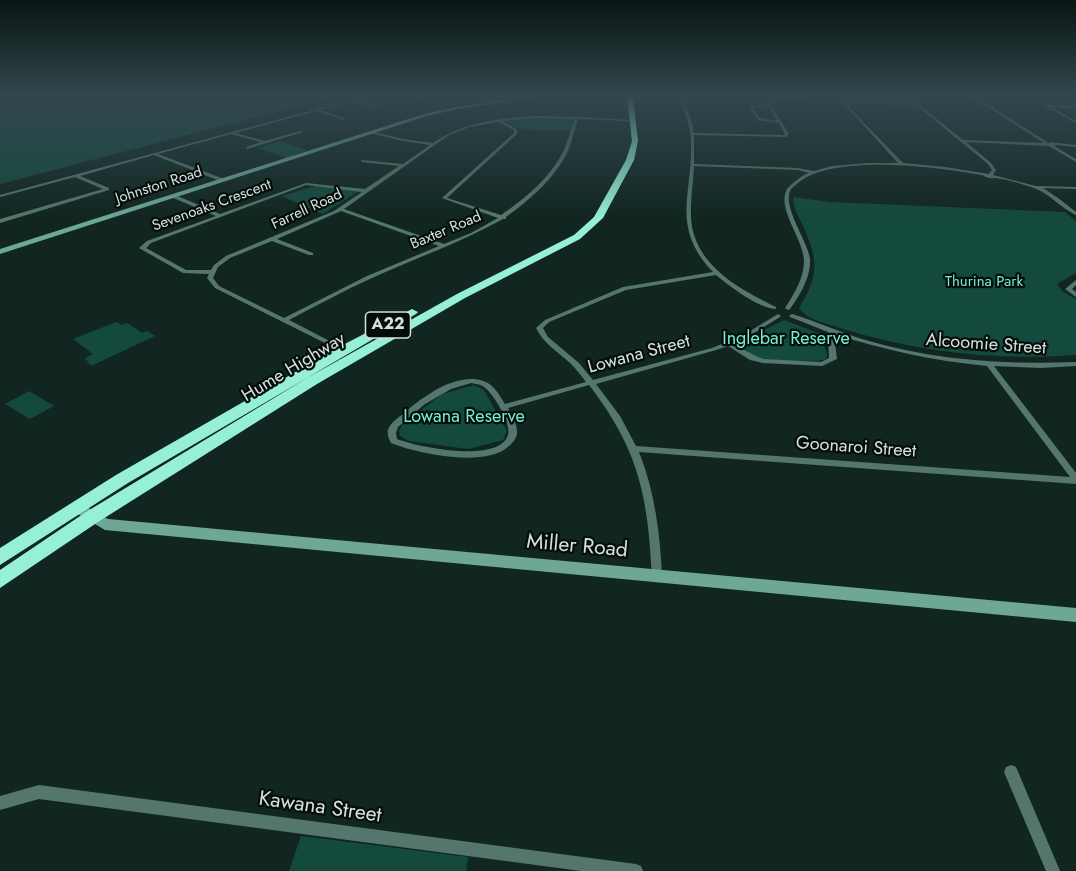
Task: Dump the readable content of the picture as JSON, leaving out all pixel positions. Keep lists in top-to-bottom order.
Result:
{
  "streets": {
    "highway": ["A22", "Hume Highway"],
    "street": [
      "Johnston Road",
      "Sevenoaks Crescent",
      "Farrell Road",
      "Baxter Road",
      "Alcoomie Street",
      "Lowana Street",
      "Goonaroi Street",
      "Miller Road",
      "Kawana Street"
    ]
  },
  "crossings": [
    ["Sevenoaks Crescent", "Farrell Road"],
    ["Hume Highway", "Miller Road"]
  ],
  "parks": ["Thurina Park", "Inglebar Reserve", "Lowana Reserve"]
}
